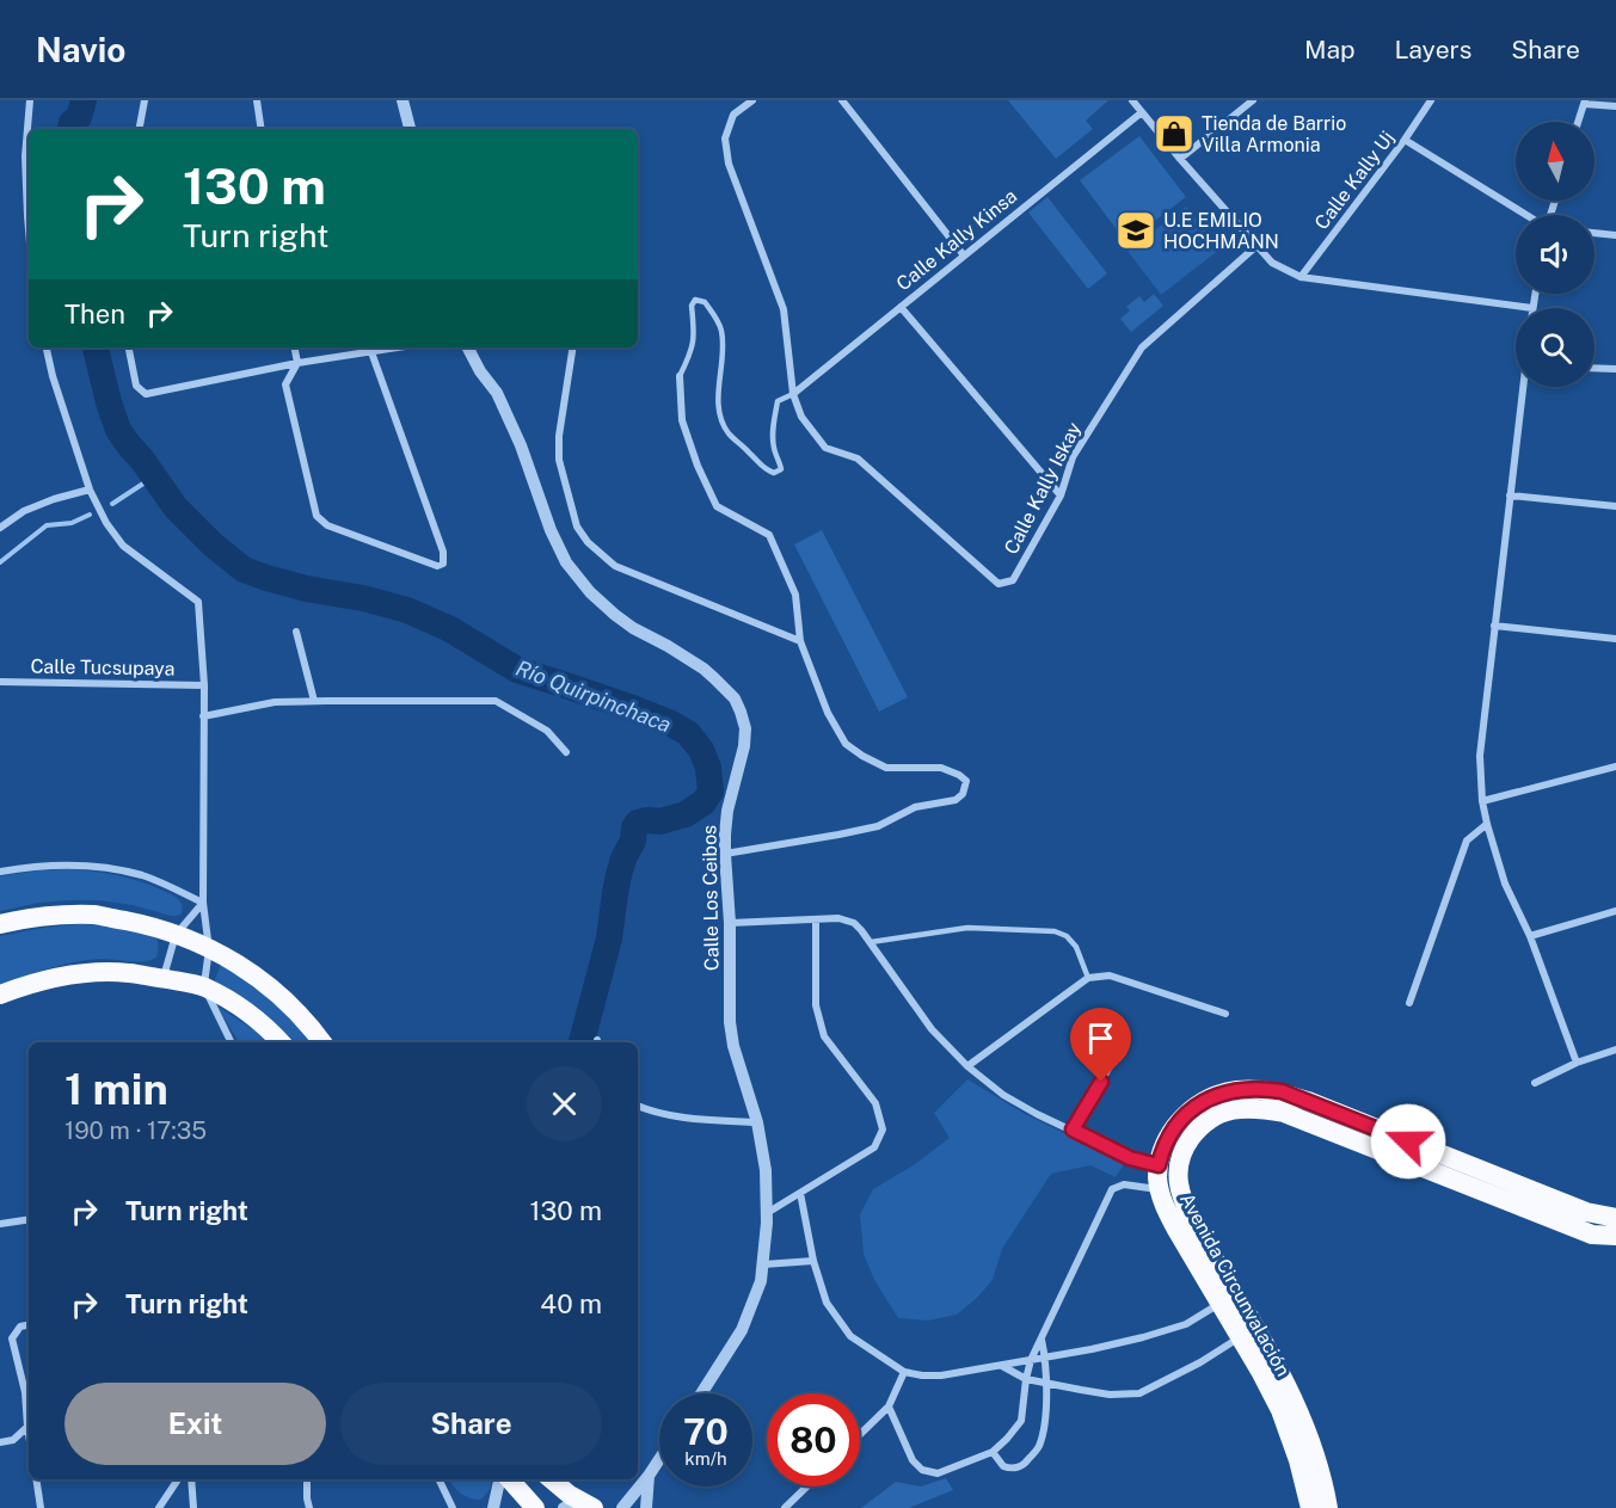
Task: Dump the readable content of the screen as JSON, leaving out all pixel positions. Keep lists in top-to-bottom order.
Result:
{
  "streets": {
    "highway": ["Avenida Circunvalación"],
    "street": [
      "Calle Kally Uj",
      "Calle Kally Kinsa",
      "Calle Kally Iskay",
      "Calle Tucsupaya",
      "Calle Los Ceibos"
    ]
  },
  "crossings": [
    ["Calle Kally Kinsa", "Calle Kally Iskay"]
  ],
  "water": ["Río Quirpinchaca"],
  "places": {
    "shop": ["Tienda de Barrio Villa Armonia"],
    "school or university": ["U.E EMILIO HOCHMANN"]
  },
  "north": "top",
  "page": {
    "header": "Navio",
    "nav": ["Map", "Layers", "Share"],
    "turn": ["130 m", "Turn right"],
    "then": "Then",
    "heading": ["1 min", "190 m · 17:35"],
    "list": [
      {
        "name": "Turn right",
        "value": "130 m"
      },
      {
        "name": "Turn right",
        "value": "40 m"
      }
    ],
    "buttons": ["Exit", "Share"],
    "speed": "70 km/h",
    "limit": "80"
  }
}
